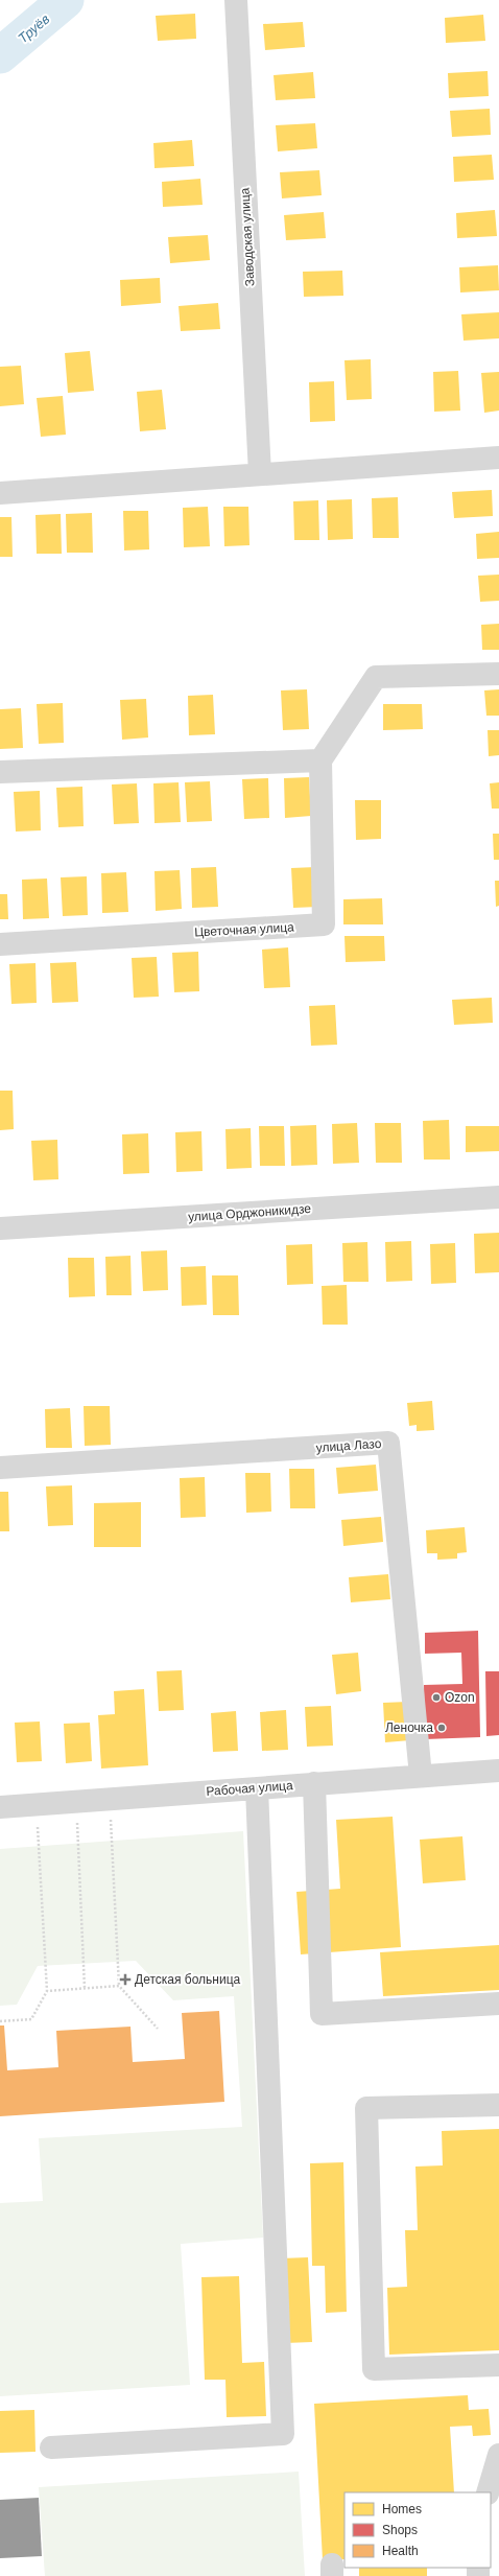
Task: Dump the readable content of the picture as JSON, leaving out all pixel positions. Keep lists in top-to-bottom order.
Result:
{
  "streets": {
    "street": [
      "Заводская улица",
      "Цветочная улица",
      "улица Орджоникидзе",
      "улица Лазо",
      "Рабочая улица"
    ]
  },
  "crossings": [
    ["улица Лазо", "Рабочая улица"]
  ],
  "water": ["Труёв"],
  "places": {
    "other": ["Ozon", "Леночка"],
    "health": ["Детская больница"]
  },
  "legend": ["Homes", "Shops", "Health"]
}
